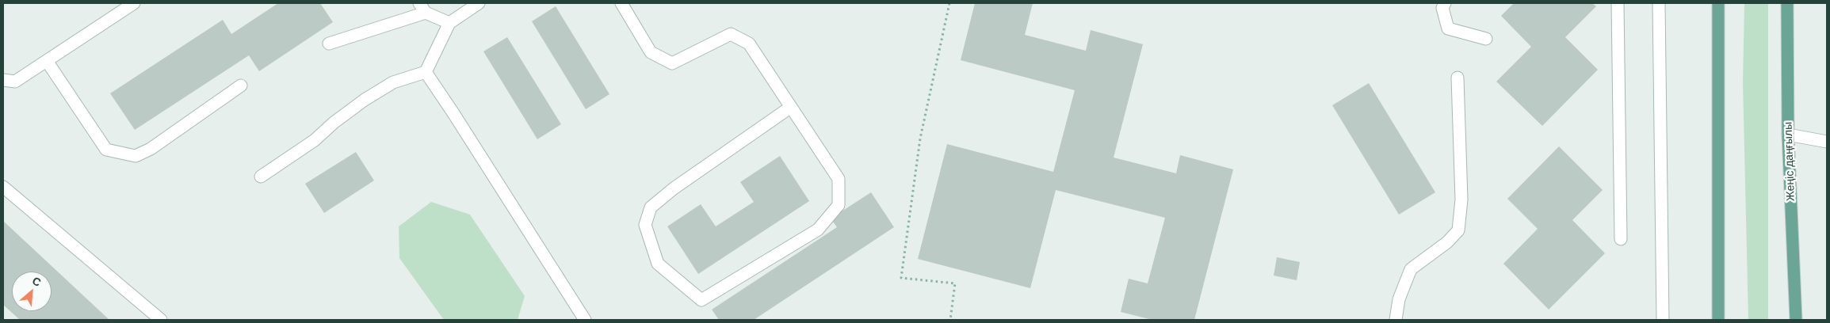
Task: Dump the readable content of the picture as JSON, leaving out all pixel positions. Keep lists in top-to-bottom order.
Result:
{
  "streets": {
    "main road": ["Жеңіс даңғылы"]
  },
  "north": "top right"
}
